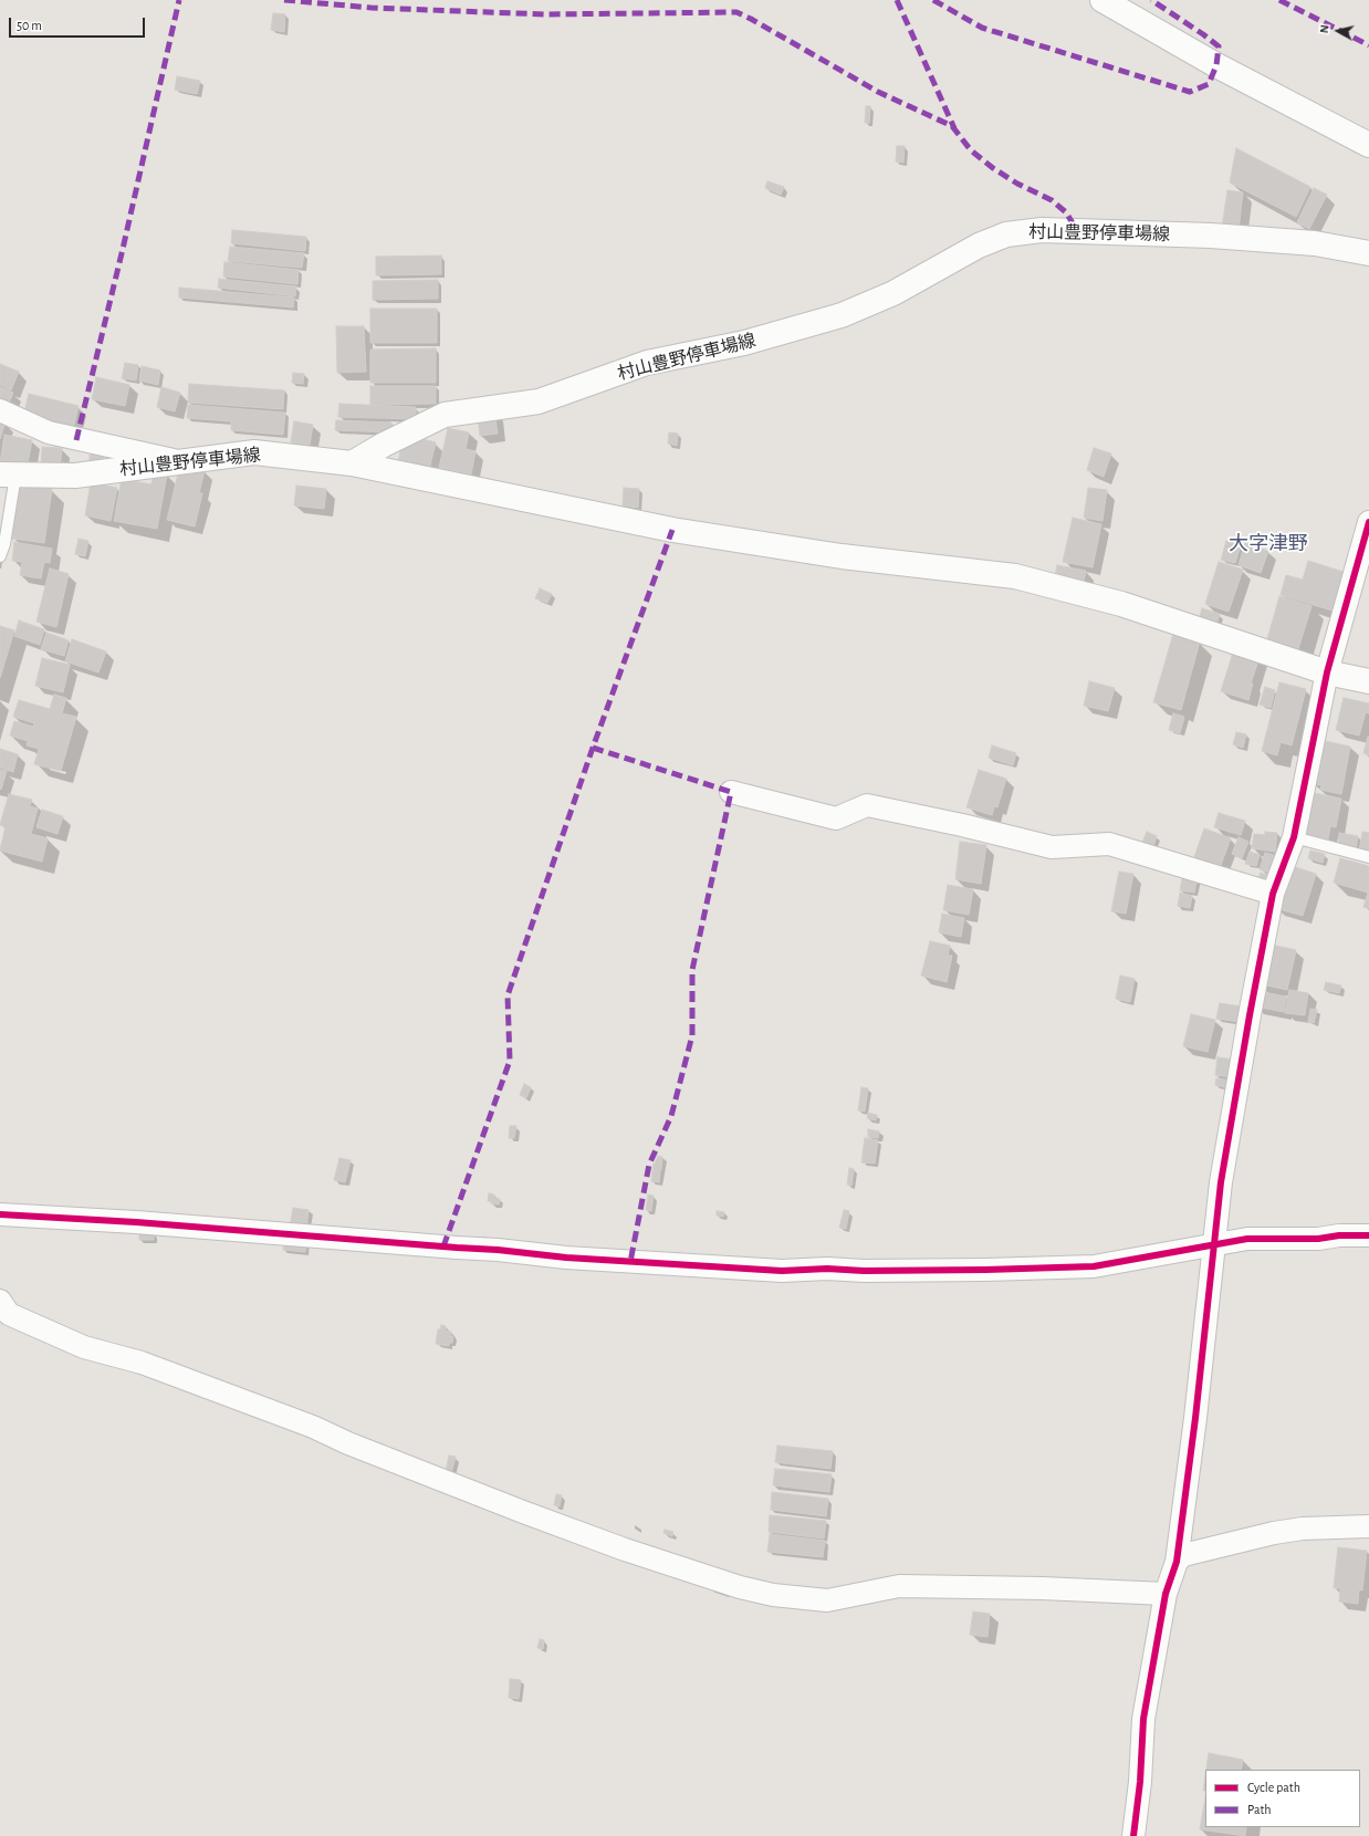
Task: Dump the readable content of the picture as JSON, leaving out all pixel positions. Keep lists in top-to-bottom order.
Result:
{
  "streets": {
    "main road": ["村山豊野停車場線"]
  },
  "districts": ["大字津野"],
  "legend": ["Cycle path", "Path"],
  "scale_bar": "50 m",
  "north": "left"
}
